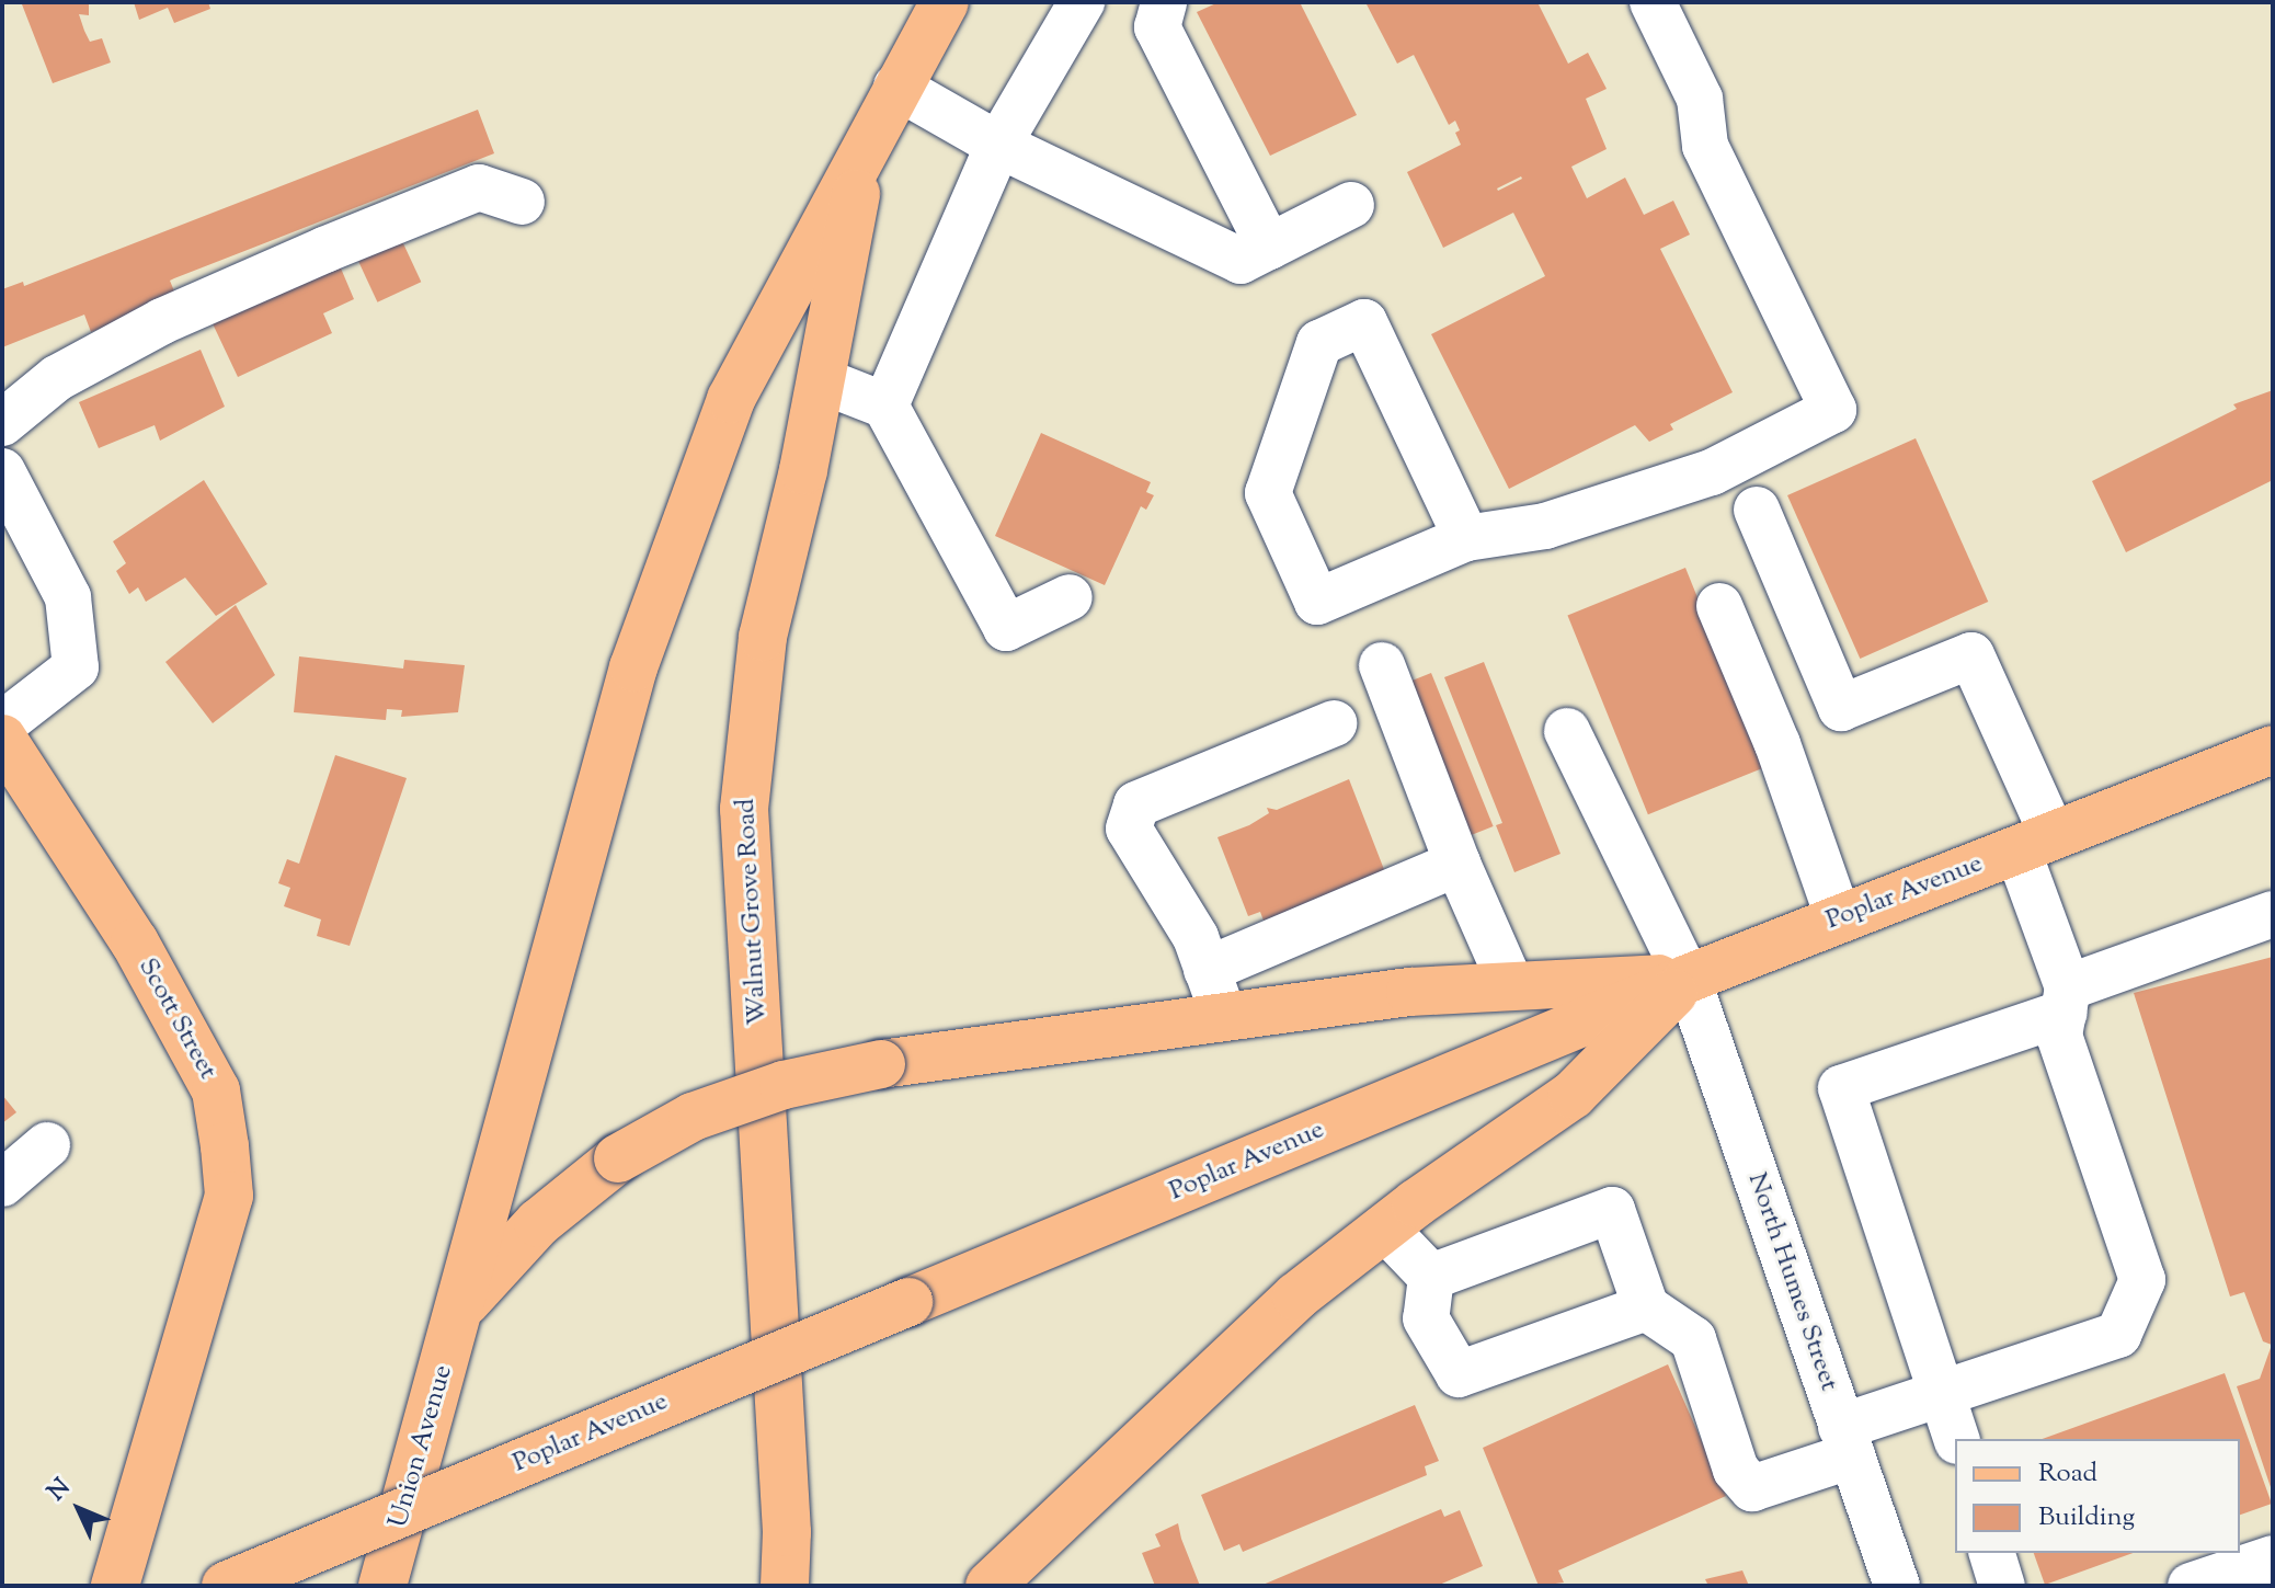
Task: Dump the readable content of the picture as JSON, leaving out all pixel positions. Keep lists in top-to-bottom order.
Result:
{
  "streets": {
    "main road": [
      "Poplar Avenue",
      "Walnut Grove Road",
      "Scott Street",
      "Union Avenue"
    ],
    "street": ["North Humes Street"]
  },
  "crossings": [
    ["Poplar Avenue", "North Humes Street"],
    ["Walnut Grove Road", "Union Avenue"]
  ],
  "legend": ["Road", "Building"],
  "north": "top left"
}
